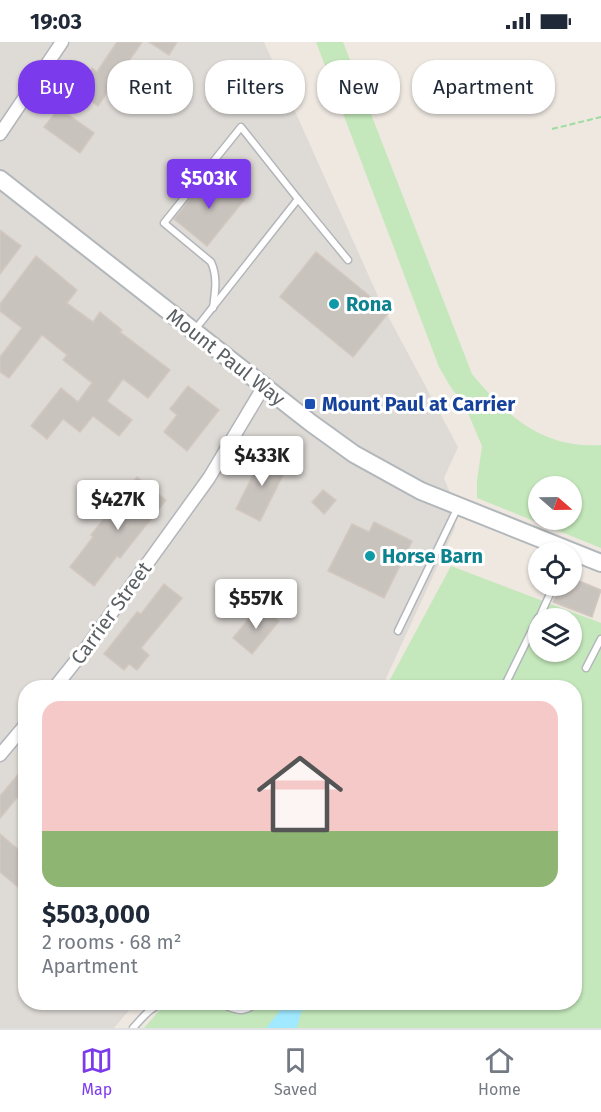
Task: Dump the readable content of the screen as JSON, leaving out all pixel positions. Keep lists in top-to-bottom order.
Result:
{
  "streets": {
    "street": ["Mount Paul Way", "Carrier Street"]
  },
  "crossings": [
    ["Mount Paul Way", "Carrier Street"]
  ],
  "places": {
    "other": ["Rona", "Horse Barn"],
    "transit": ["Mount Paul at Carrier"]
  },
  "north": "right",
  "page": {
    "status": "19:03",
    "chip": [
      "Buy",
      "Rent",
      "Filters",
      "New",
      "Apartment"
    ],
    "price": [
      "$503K",
      "$433K",
      "$427K",
      "$557K"
    ],
    "list": [
      {
        "name": "$503,000",
        "note": "2 rooms · 68 m² · Apartment"
      }
    ],
    "tabs": ["Map", "Saved", "Home"]
  }
}
